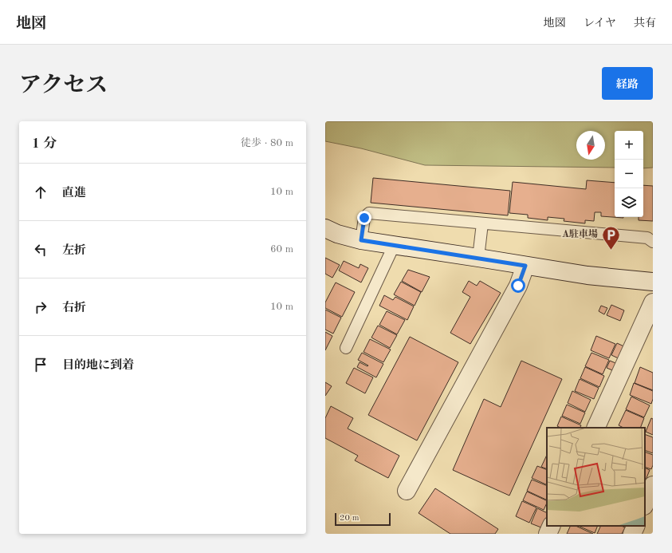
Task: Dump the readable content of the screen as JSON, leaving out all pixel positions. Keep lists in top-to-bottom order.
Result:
{
  "places": {
    "parking": ["A駐車場"]
  },
  "scale_bar": "20 m",
  "north": "bottom",
  "page": {
    "header": "地図",
    "nav": ["地図", "レイヤ", "共有"],
    "title": "アクセス",
    "buttons": "経路",
    "heading": ["1 分", "徒歩 · 80 m"],
    "map_buttons": ["+", "−"],
    "list": [
      ["直進", "10 m"],
      ["左折", "60 m"],
      ["右折", "10 m"],
      "目的地に到着"
    ],
    "scale": "20 m"
  }
}
